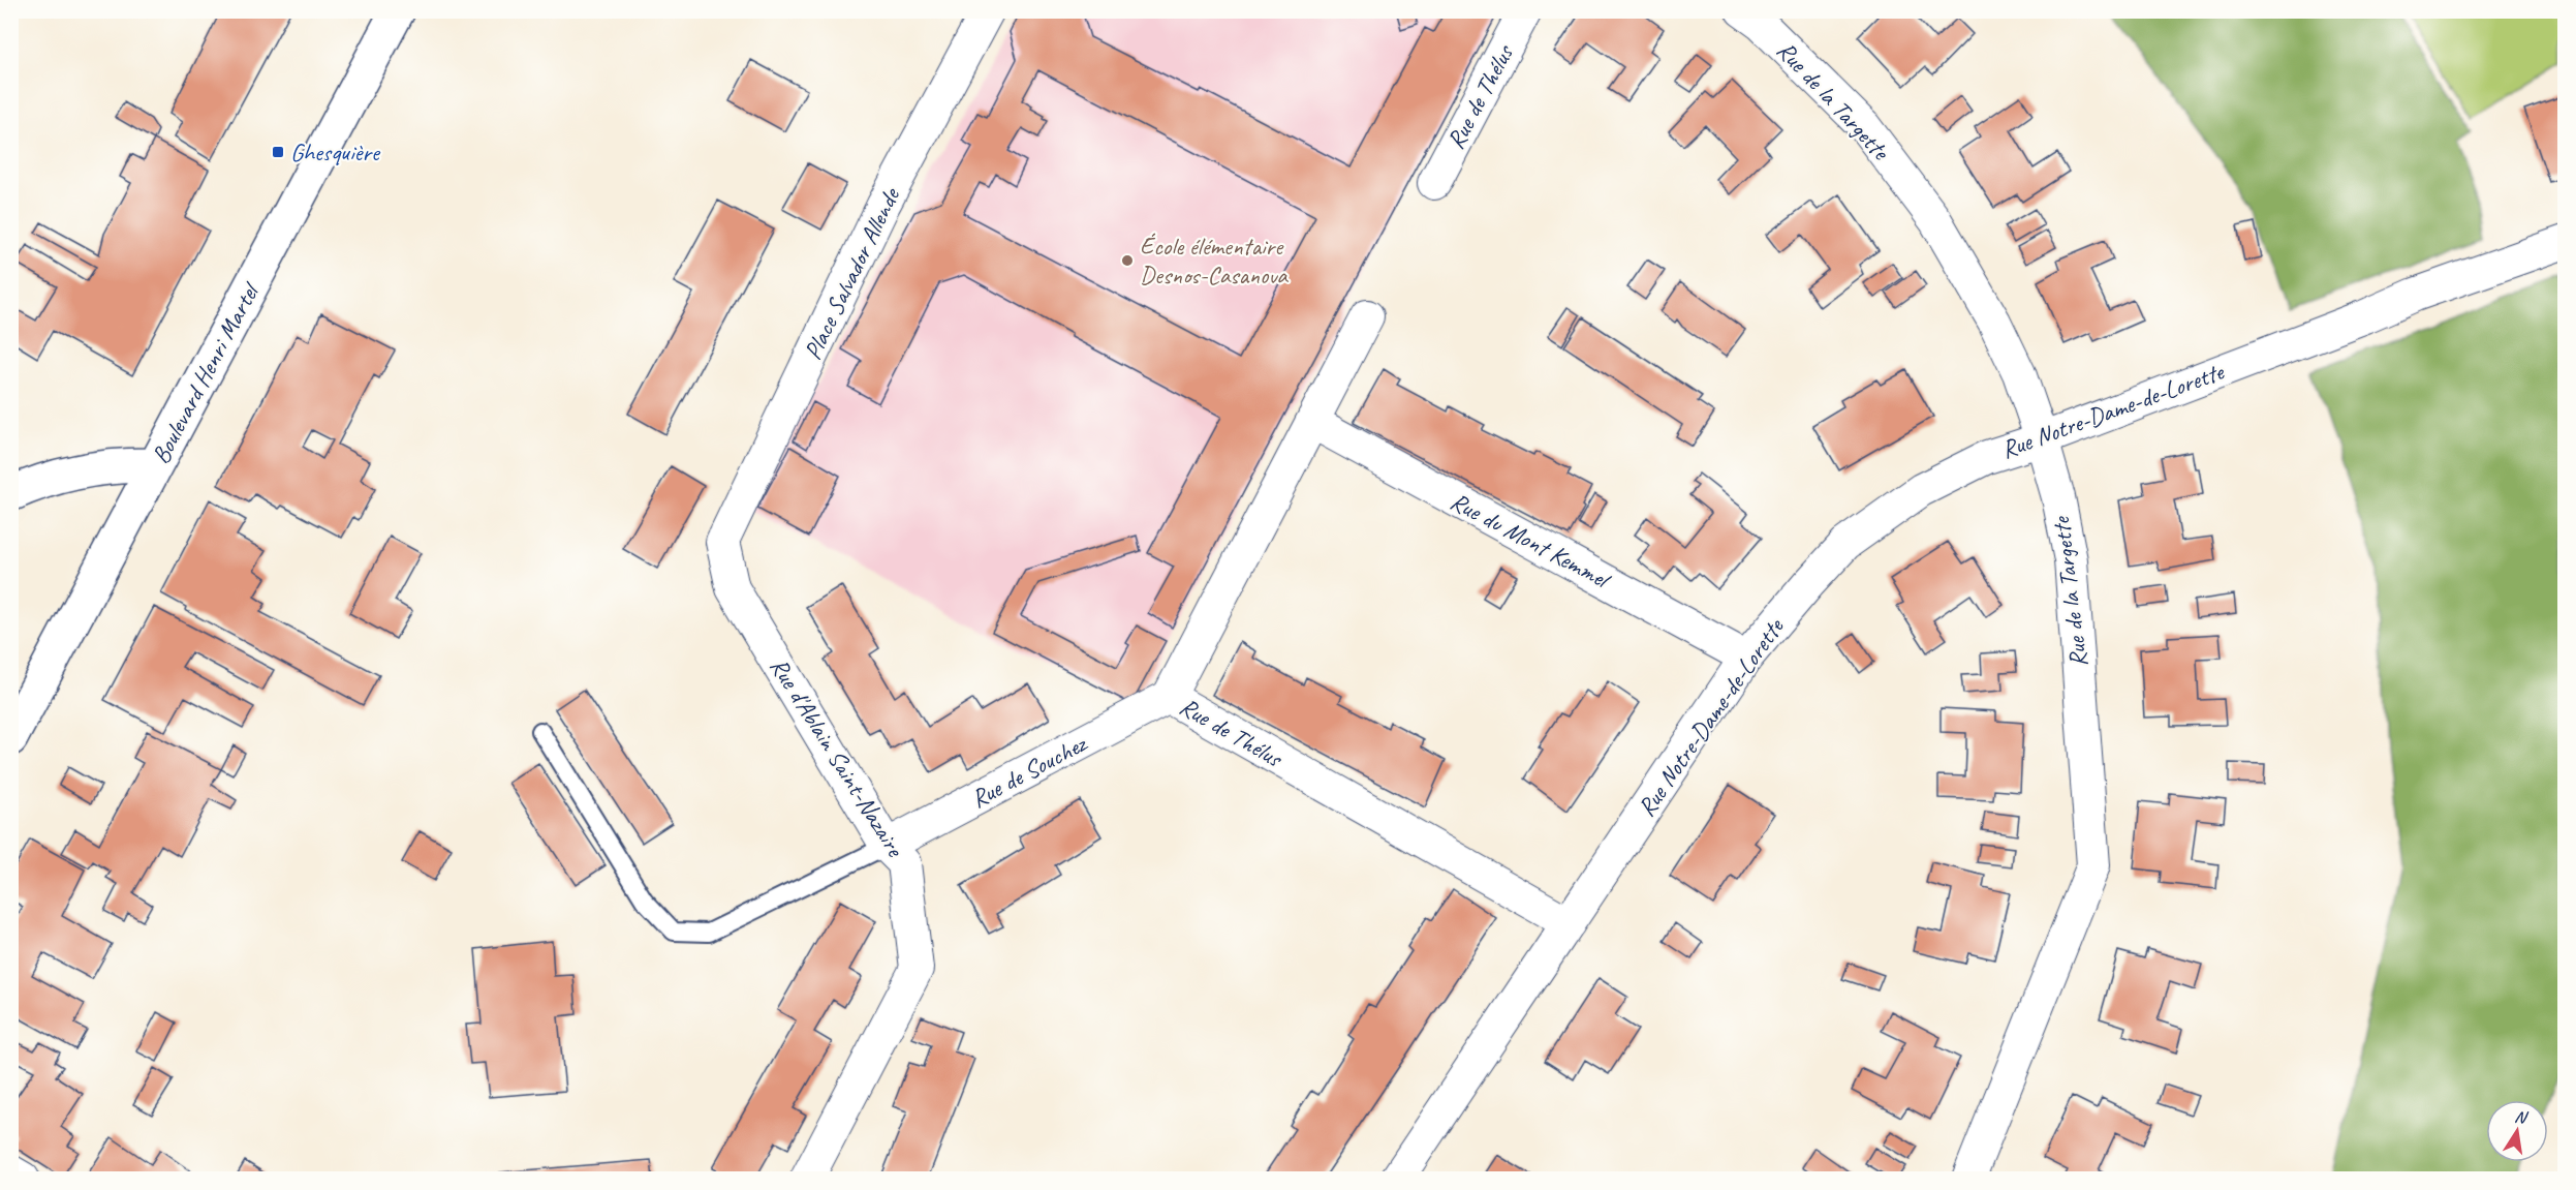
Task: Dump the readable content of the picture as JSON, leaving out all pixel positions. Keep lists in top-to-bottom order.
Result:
{
  "streets": {
    "main road": ["Boulevard Henri Martel"],
    "street": [
      "Rue de Thélus",
      "Rue de la Targette",
      "Place Salvador Allende",
      "Rue Notre-Dame-de-Lorette",
      "Rue du Mont Kemmel",
      "Rue d'Ablain Saint-Nazaire",
      "Rue de Souchez"
    ]
  },
  "crossings": [
    ["Rue de Thélus", "Rue Notre-Dame-de-Lorette"],
    ["Rue de Thélus", "Rue du Mont Kemmel"],
    ["Rue de Thélus", "Rue de Souchez"],
    ["Rue de la Targette", "Rue Notre-Dame-de-Lorette"],
    ["Place Salvador Allende", "Rue d'Ablain Saint-Nazaire"],
    ["Rue Notre-Dame-de-Lorette", "Rue du Mont Kemmel"],
    ["Rue d'Ablain Saint-Nazaire", "Rue de Souchez"]
  ],
  "places": {
    "transit": ["Ghesquière"],
    "other": ["École élémentaire Desnos-Casanova"]
  },
  "north": "top"
}
